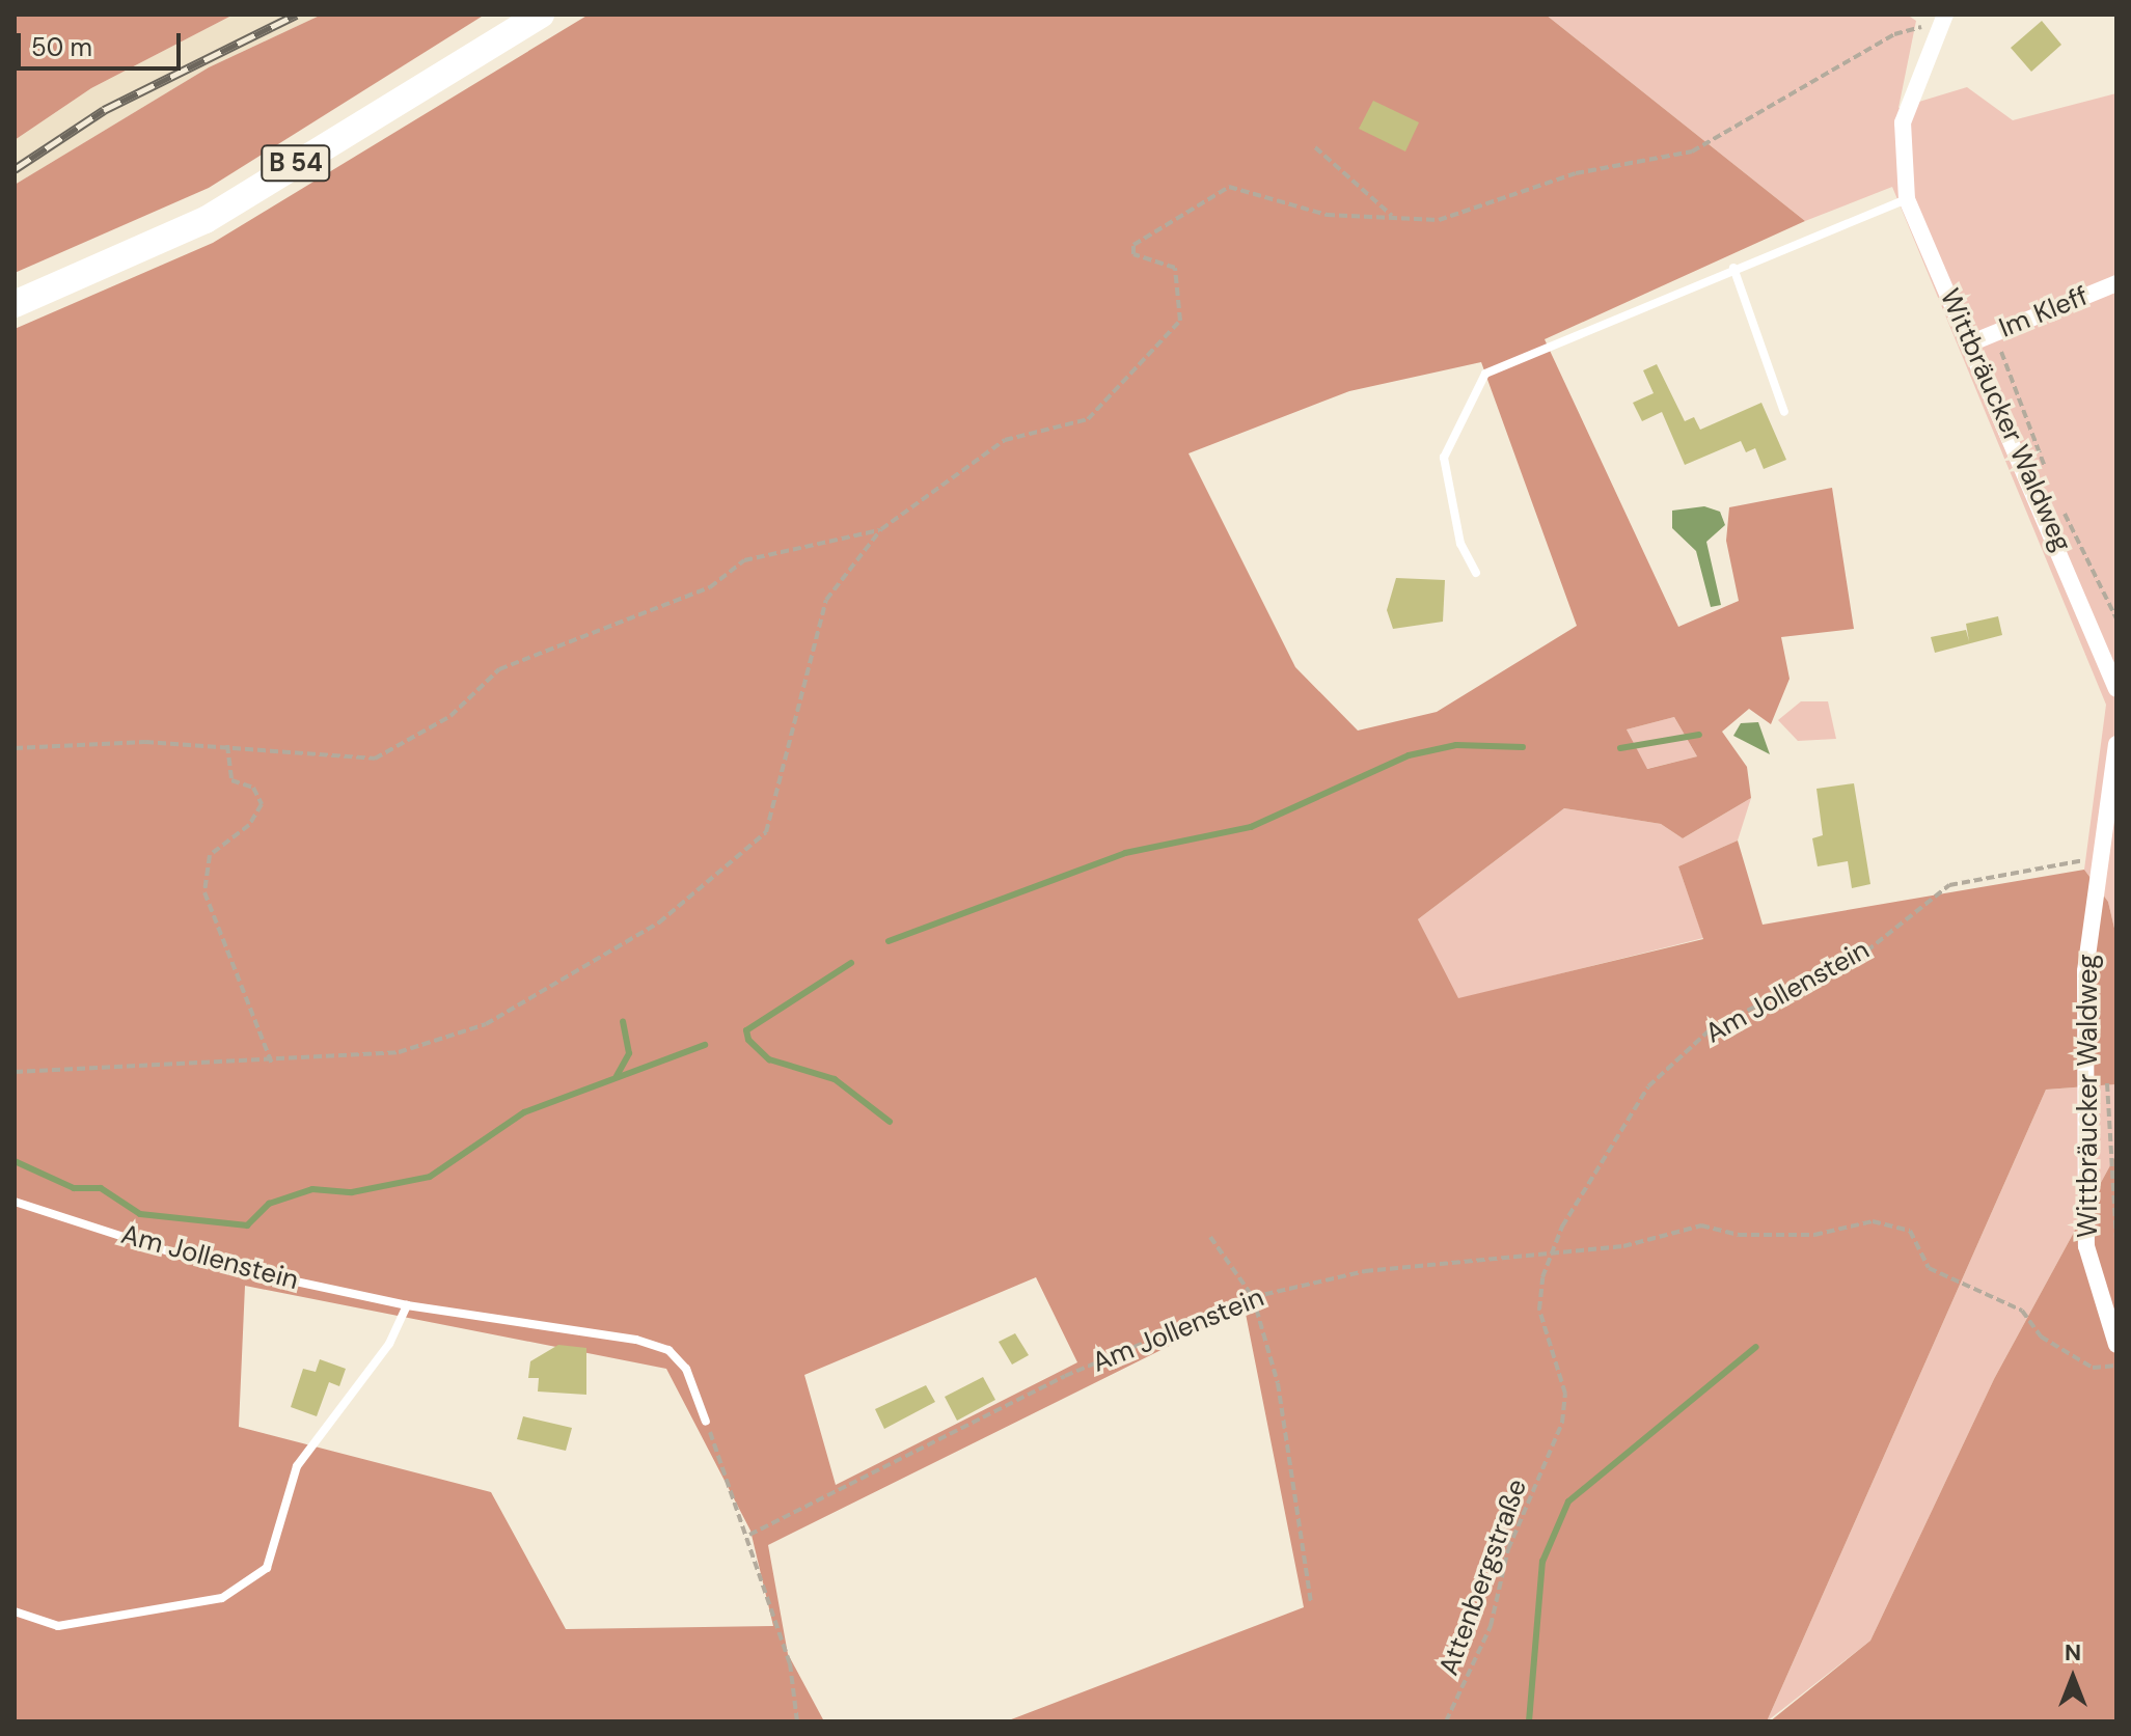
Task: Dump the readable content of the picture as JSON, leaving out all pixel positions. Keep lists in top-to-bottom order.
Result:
{
  "streets": {
    "main road": ["B 54"],
    "street": ["Im Kleff", "Wittbräucker Waldweg"],
    "lane": ["Am Jollenstein"],
    "path": ["Attenbergstraße"]
  },
  "crossings": [
    ["Im Kleff", "Wittbräucker Waldweg"],
    ["Wittbräucker Waldweg", "Am Jollenstein"],
    ["Am Jollenstein", "Attenbergstraße"]
  ],
  "scale_bar": "50 m",
  "north": "top"
}
